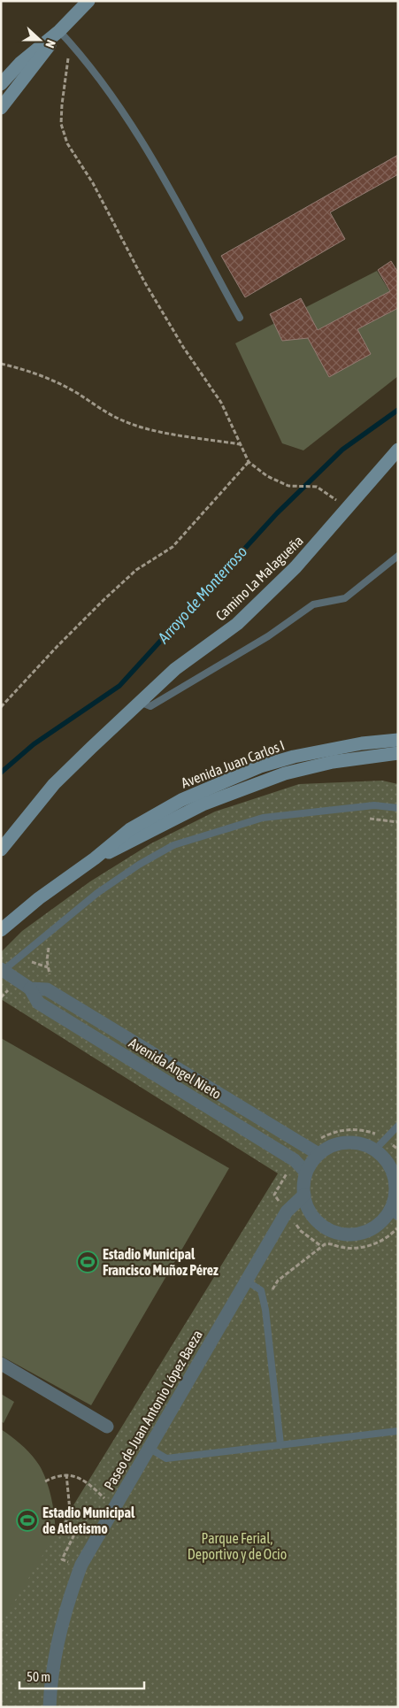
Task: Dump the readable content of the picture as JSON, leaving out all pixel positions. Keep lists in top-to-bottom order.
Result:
{
  "streets": {
    "street": [
      "Camino La Malagueña",
      "Avenida Juan Carlos I",
      "Avenida Ángel Nieto",
      "Paseo de Juan Antonio López Baeza"
    ]
  },
  "crossings": [
    ["Avenida Ángel Nieto", "Paseo de Juan Antonio López Baeza"]
  ],
  "water": ["Arroyo de Monterroso"],
  "parks": ["Parque Ferial, Deportivo y de Ocio"],
  "places": {
    "sports": ["Estadio Municipal Francisco Muñoz Pérez", "Estadio Municipal de Atletismo"]
  },
  "scale_bar": "50 m",
  "north": "right"
}
